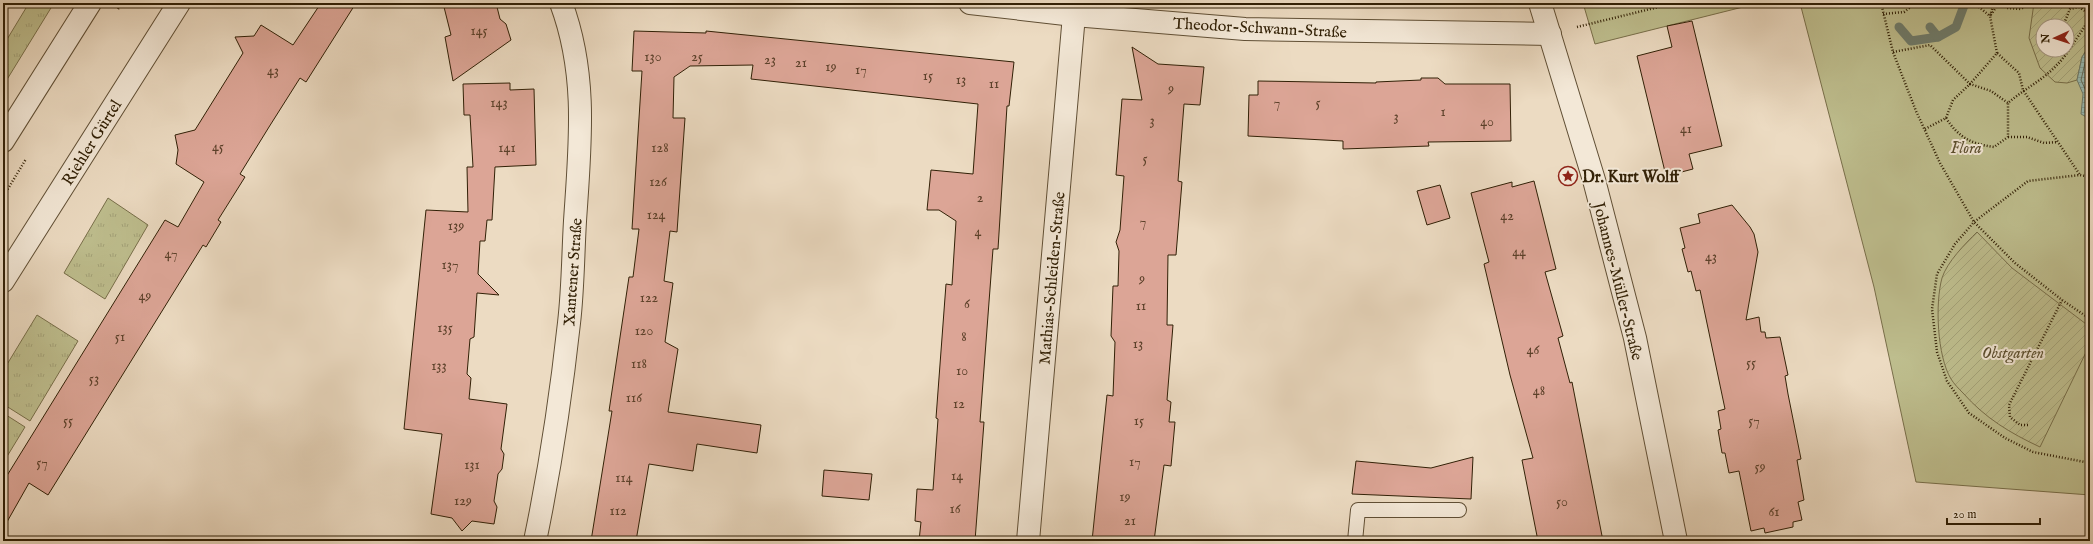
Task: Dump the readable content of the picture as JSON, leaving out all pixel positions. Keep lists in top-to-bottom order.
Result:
{
  "streets": {
    "street": [
      "Theodor-Schwann-Straße",
      "Riehler Gürtel",
      "Xantener Straße",
      "Mathias-Schleiden-Straße",
      "Johannes-Müller-Straße"
    ]
  },
  "crossings": [
    ["Theodor-Schwann-Straße", "Mathias-Schleiden-Straße"],
    ["Theodor-Schwann-Straße", "Johannes-Müller-Straße"]
  ],
  "parks": ["Flora", "Obstgarten"],
  "places": {
    "place": ["Dr. Kurt Wolff"]
  },
  "house_numbers": [
    "145",
    "130",
    "25",
    "23",
    "21",
    "19",
    "17",
    "43",
    "15",
    "13",
    "11",
    "9",
    "143",
    "7",
    "5",
    "1",
    "3",
    "3",
    "40",
    "41",
    "45",
    "141",
    "128",
    "5",
    "126",
    "2",
    "124",
    "42",
    "7",
    "139",
    "4",
    "44",
    "47",
    "43",
    "137",
    "9",
    "49",
    "122",
    "6",
    "11",
    "135",
    "120",
    "51",
    "8",
    "13",
    "46",
    "55",
    "118",
    "133",
    "10",
    "53",
    "48",
    "116",
    "12",
    "55",
    "15",
    "57",
    "17",
    "57",
    "131",
    "59",
    "14",
    "114",
    "19",
    "129",
    "50",
    "16",
    "112",
    "61",
    "21"
  ],
  "scale_bar": "20 m",
  "north": "left"
}
